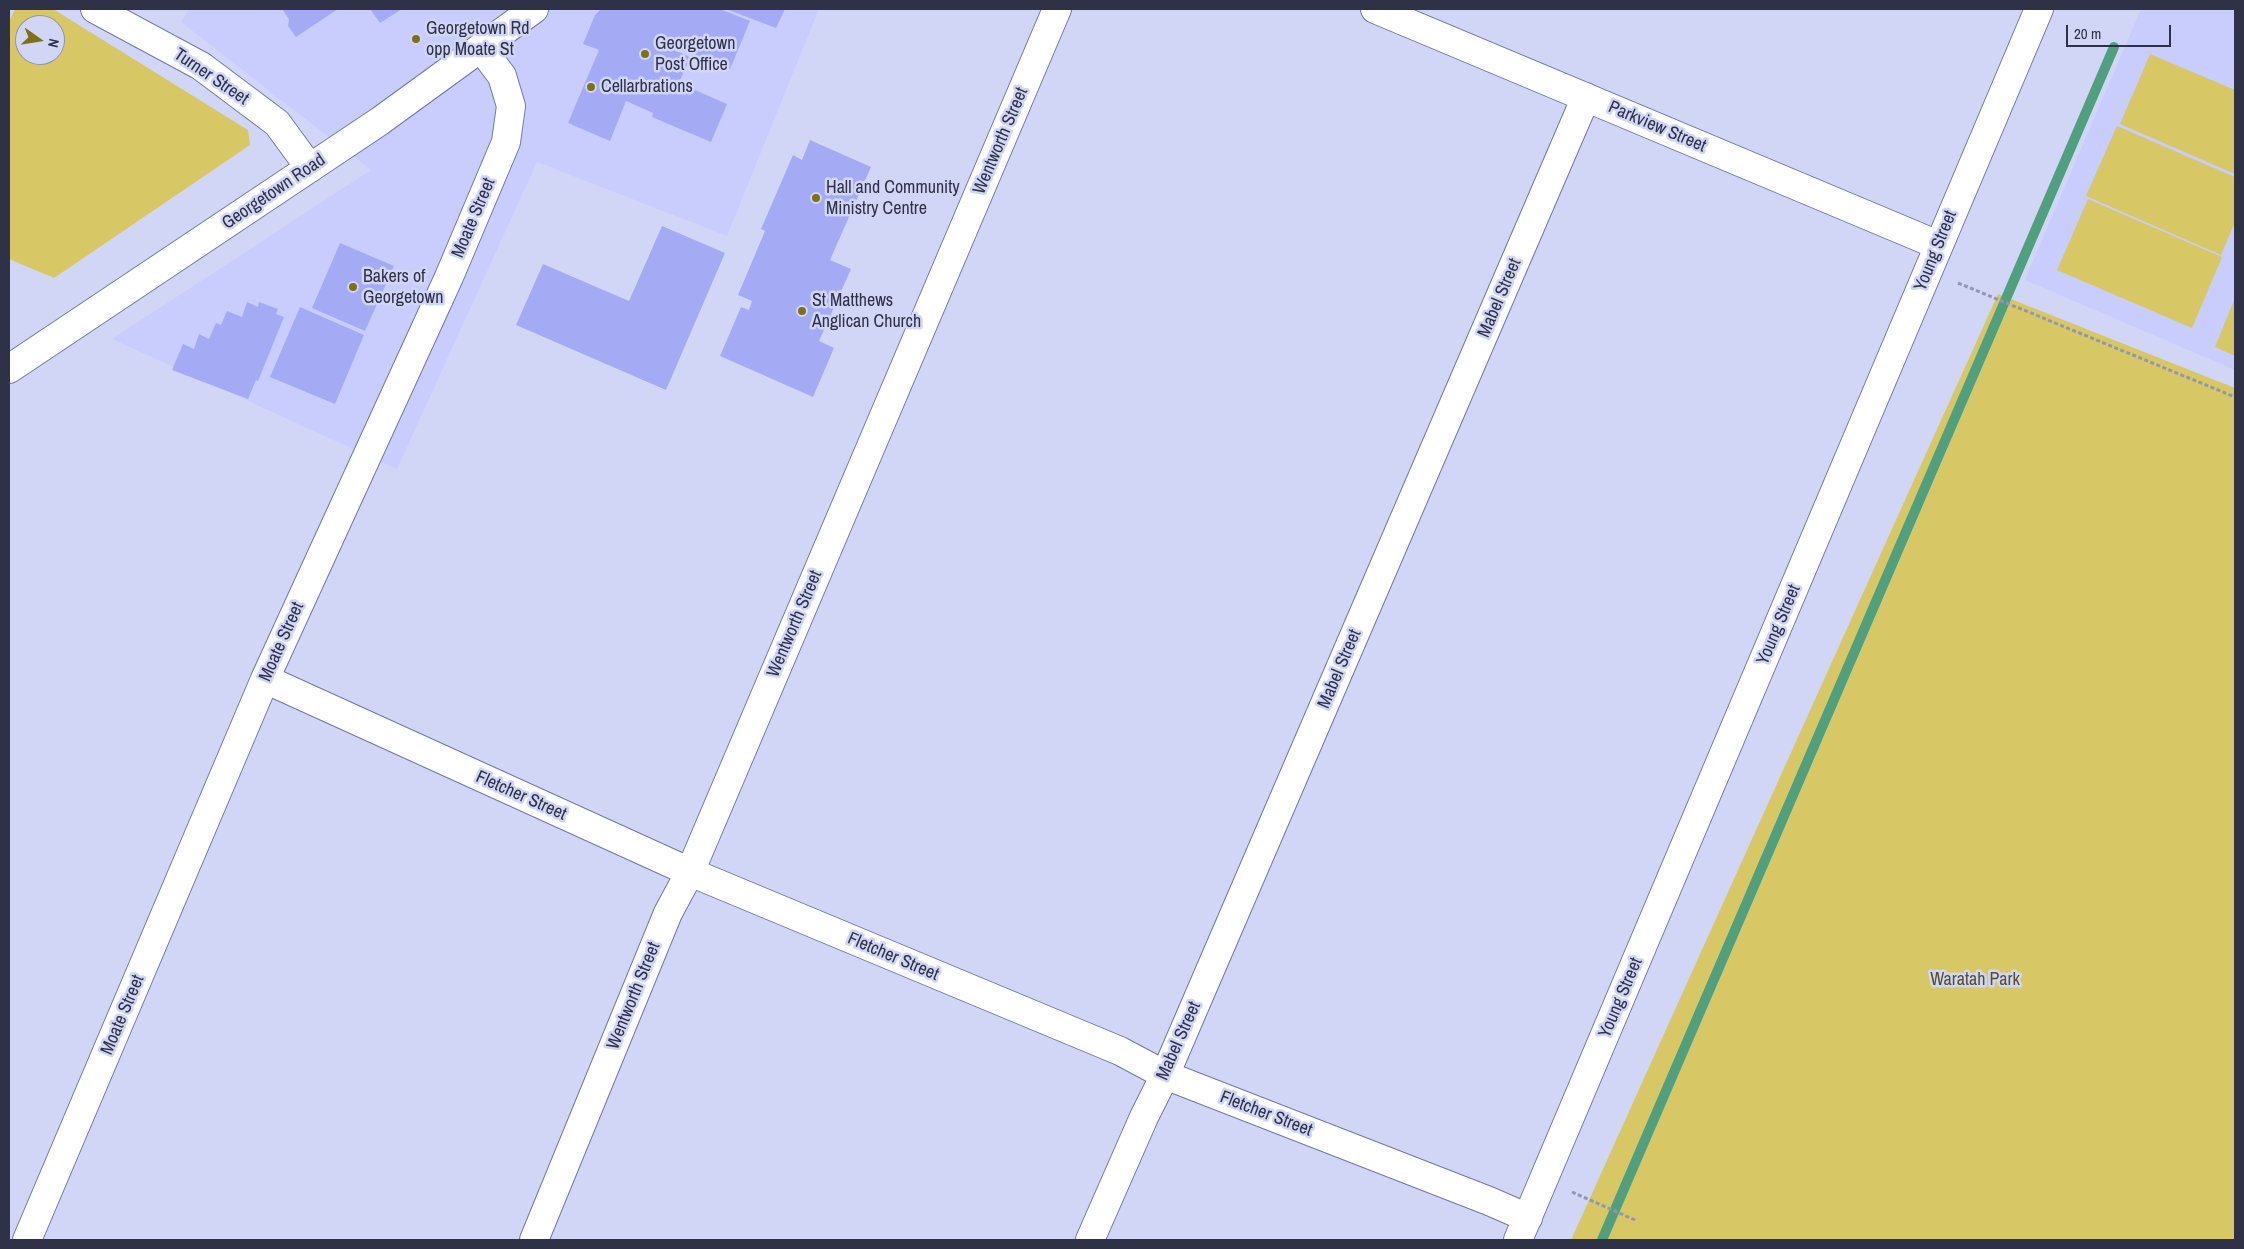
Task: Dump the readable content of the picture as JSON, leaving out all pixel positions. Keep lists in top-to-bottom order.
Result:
{
  "streets": {
    "street": [
      "Turner Street",
      "Parkview Street",
      "Wentworth Street",
      "Georgetown Road",
      "Moate Street",
      "Young Street",
      "Mabel Street",
      "Fletcher Street"
    ]
  },
  "crossings": [
    ["Turner Street", "Georgetown Road"],
    ["Parkview Street", "Young Street"],
    ["Parkview Street", "Mabel Street"],
    ["Wentworth Street", "Fletcher Street"],
    ["Georgetown Road", "Moate Street"],
    ["Moate Street", "Fletcher Street"],
    ["Young Street", "Fletcher Street"],
    ["Mabel Street", "Fletcher Street"]
  ],
  "parks": ["Waratah Park"],
  "places": [
    "Georgetown Rd opp Moate St",
    "Georgetown Post Office",
    "Cellarbrations",
    "Hall and Community Ministry Centre",
    "Bakers of Georgetown",
    "St Matthews Anglican Church"
  ],
  "scale_bar": "20 m",
  "north": "right"
}
